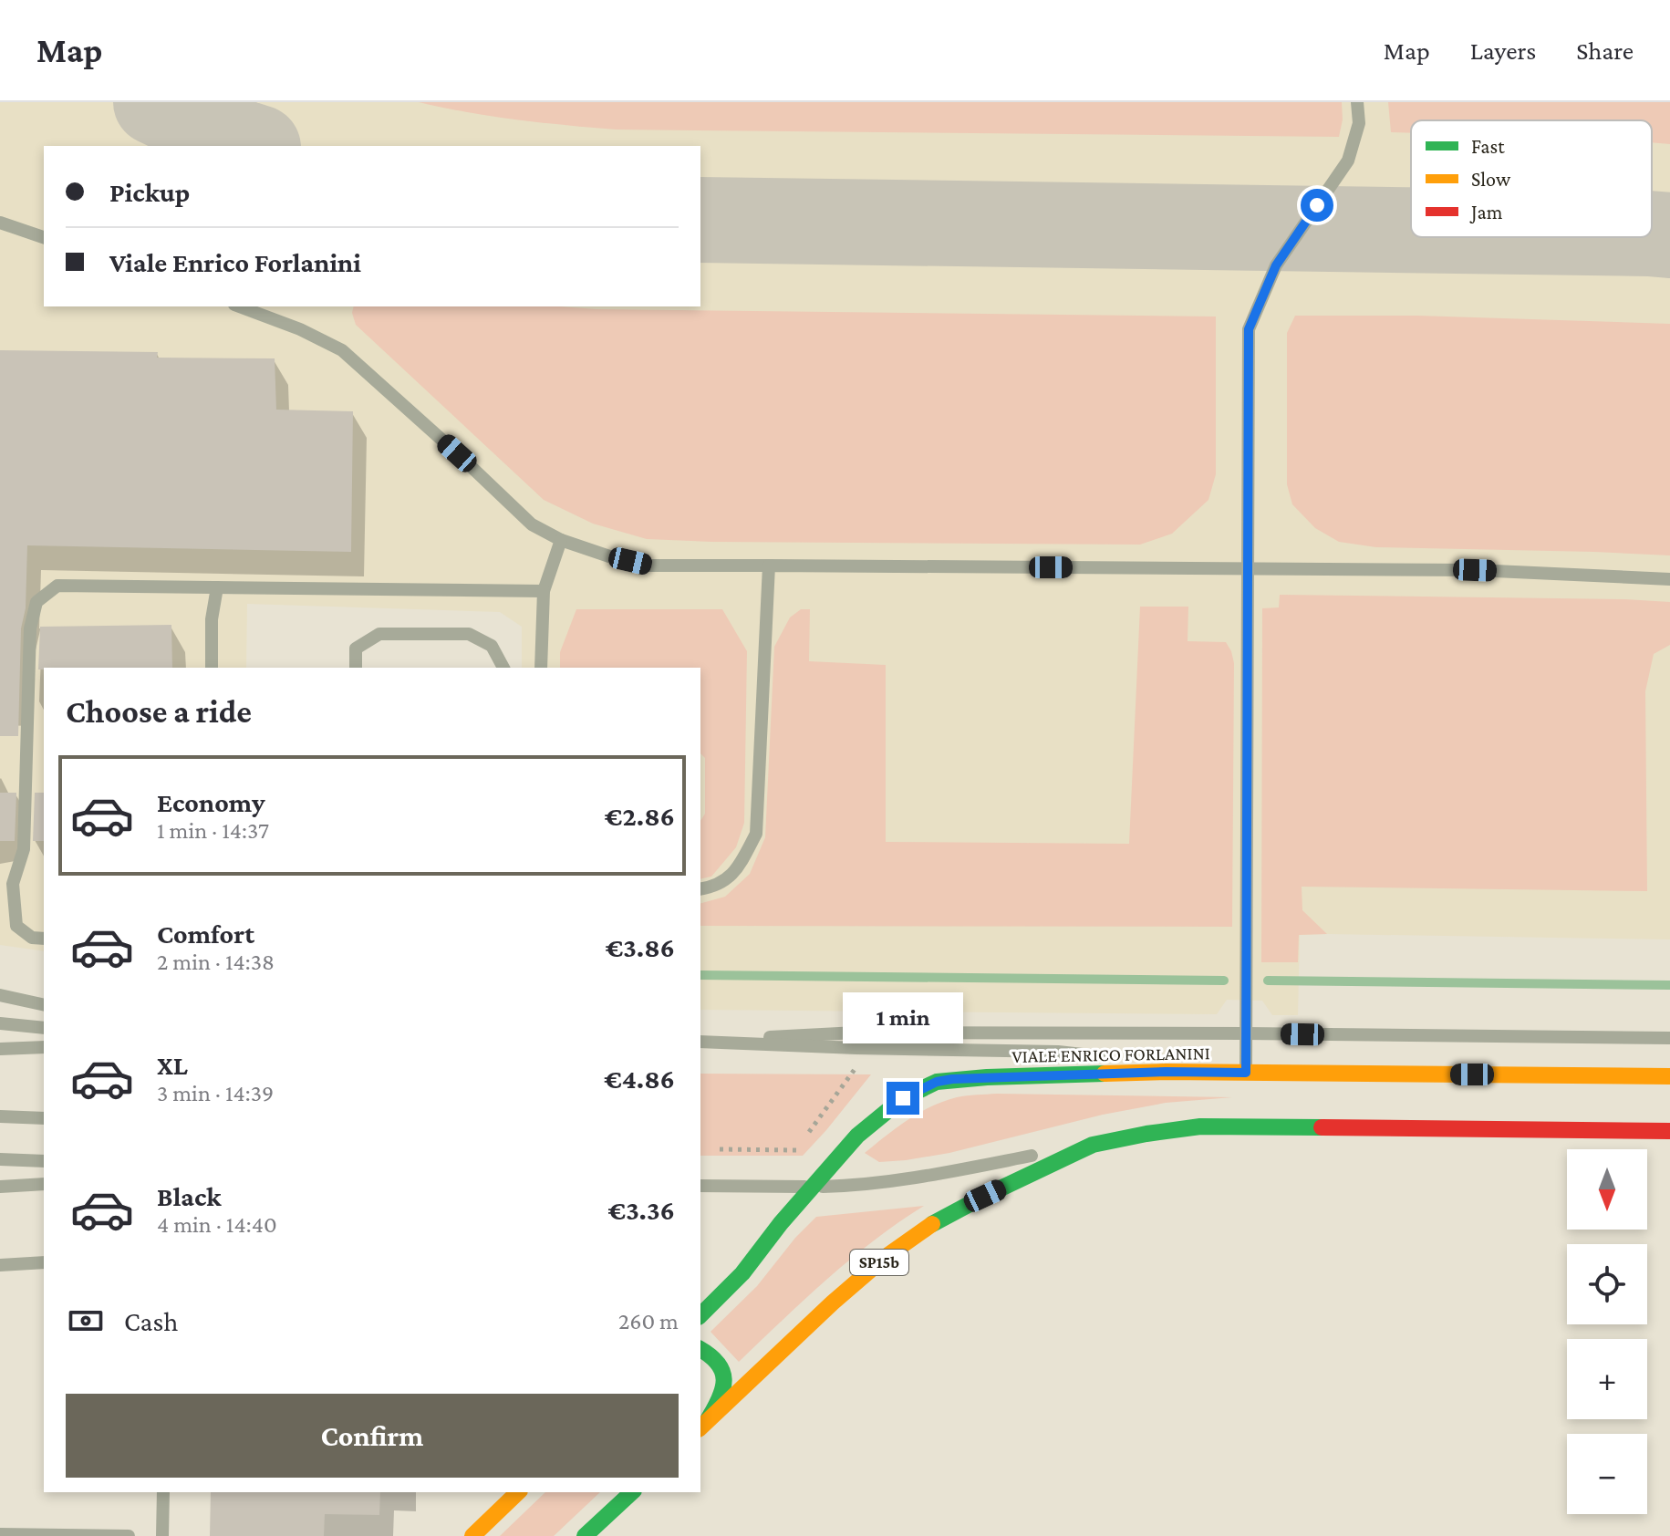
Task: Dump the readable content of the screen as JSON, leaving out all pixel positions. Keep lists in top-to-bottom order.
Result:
{
  "streets": {
    "main road": ["VIALE ENRICO FORLANINI", "SP15b"]
  },
  "legend": ["Fast", "Slow", "Jam"],
  "north": "bottom",
  "page": {
    "header": "Map",
    "nav": ["Map", "Layers", "Share"],
    "banner": ["Pickup", "Viale Enrico Forlanini"],
    "heading": "Choose a ride",
    "list": [
      {
        "name": "Economy",
        "note": "1 min · 14:37",
        "value": "€2.86"
      },
      {
        "name": "Comfort",
        "note": "2 min · 14:38",
        "value": "€3.86"
      },
      {
        "name": "XL",
        "note": "3 min · 14:39",
        "value": "€4.86"
      },
      {
        "name": "Black",
        "note": "4 min · 14:40",
        "value": "€3.36"
      }
    ],
    "bubble": "1 min",
    "map_buttons": ["+", "−"],
    "pay": ["Cash", "260 m"],
    "buttons": "Confirm"
  }
}
